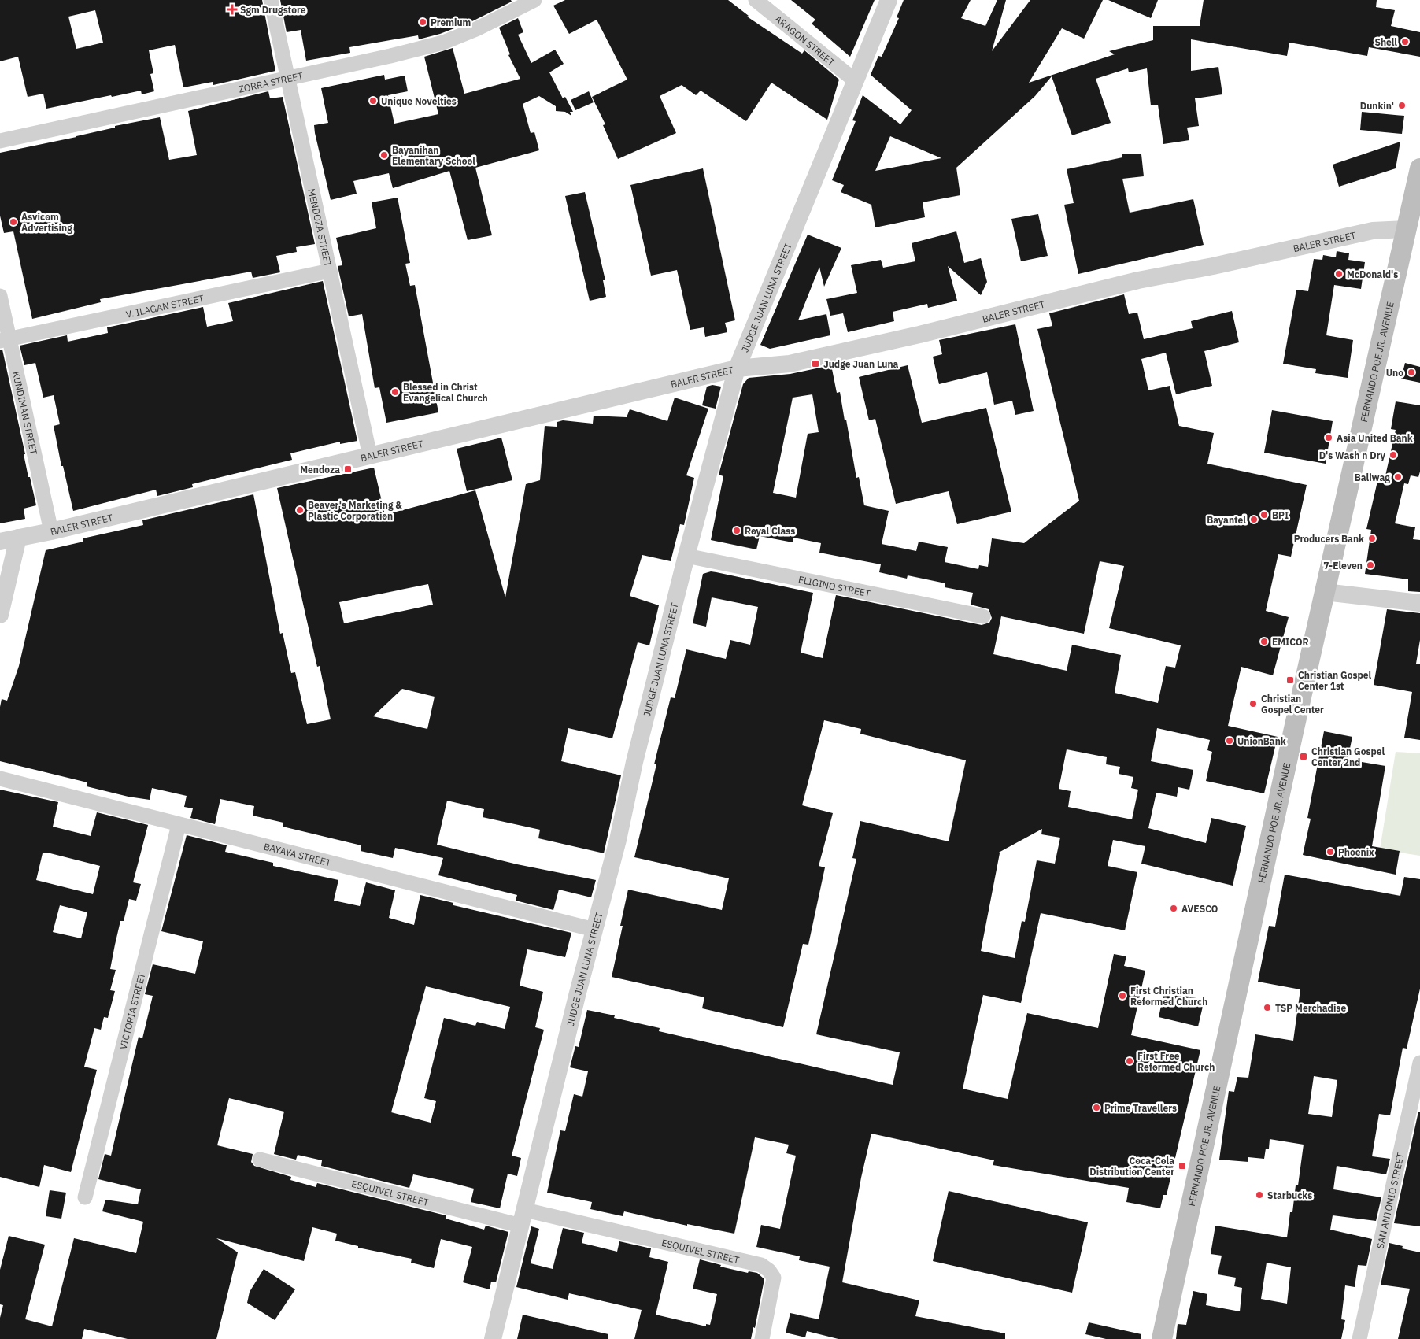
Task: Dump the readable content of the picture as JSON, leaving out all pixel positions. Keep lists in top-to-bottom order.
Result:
{
  "streets": {
    "main road": ["FERNANDO POE JR. AVENUE"],
    "street": [
      "ARAGON STREET",
      "ZORRA STREET",
      "MENDOZA STREET",
      "BALER STREET",
      "JUDGE JUAN LUNA STREET",
      "V. ILAGAN STREET",
      "KUNDIMAN STREET",
      "ELIGINO STREET",
      "BAYAYA STREET",
      "VICTORIA STREET",
      "ESQUIVEL STREET",
      "SAN ANTONIO STREET"
    ]
  },
  "crossings": [
    ["ARAGON STREET", "JUDGE JUAN LUNA STREET"],
    ["ZORRA STREET", "MENDOZA STREET"],
    ["MENDOZA STREET", "BALER STREET"],
    ["MENDOZA STREET", "V. ILAGAN STREET"],
    ["BALER STREET", "JUDGE JUAN LUNA STREET"],
    ["BALER STREET", "FERNANDO POE JR. AVENUE"],
    ["BALER STREET", "KUNDIMAN STREET"],
    ["JUDGE JUAN LUNA STREET", "ELIGINO STREET"],
    ["JUDGE JUAN LUNA STREET", "BAYAYA STREET"],
    ["JUDGE JUAN LUNA STREET", "ESQUIVEL STREET"],
    ["V. ILAGAN STREET", "KUNDIMAN STREET"],
    ["BAYAYA STREET", "VICTORIA STREET"]
  ],
  "places": {
    "health": ["Sgm Drugstore"],
    "other": [
      "Premium",
      "Shell",
      "Unique Novelties",
      "Dunkin'",
      "Bayanihan Elementary School",
      "Asvicom Advertising",
      "McDonald's",
      "Uno",
      "Blessed in Christ Evangelical Church",
      "Asia United Bank",
      "D's Wash n Dry",
      "Baliwag",
      "Beaver's Marketing & Plastic Corporation",
      "BPI",
      "Bayantel",
      "Royal Class",
      "Producers Bank",
      "7-Eleven",
      "EMICOR",
      "Christian Gospel Center",
      "UnionBank",
      "Phoenix",
      "AVESCO",
      "First Christian Reformed Church",
      "TSP Merchadise",
      "First Free Reformed Church",
      "Prime Travellers",
      "Starbucks"
    ],
    "transit": [
      "Judge Juan Luna",
      "Mendoza",
      "Christian Gospel Center 1st",
      "Christian Gospel Center 2nd",
      "Coca-Cola Distribution Center"
    ]
  }
}
